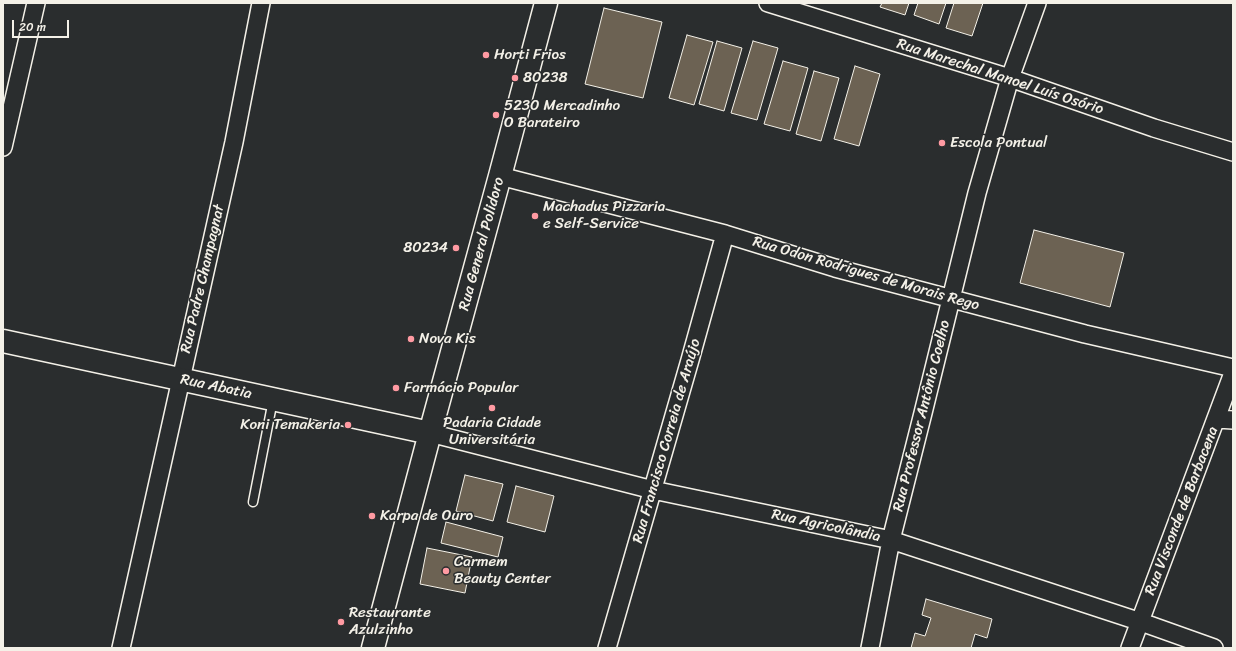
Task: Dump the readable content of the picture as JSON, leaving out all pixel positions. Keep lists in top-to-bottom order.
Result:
{
  "streets": {
    "street": [
      "Rua Marechal Manoel Luís Osório",
      "Rua General Polidoro",
      "Rua Odon Rodrigues de Morais Rego",
      "Rua Padre Champagnat",
      "Rua Abatia",
      "Rua Professor Antônio Coelho",
      "Rua Francisco Correia de Araújo",
      "Rua Visconde de Barbacena",
      "Rua Agricolândia"
    ]
  },
  "crossings": [
    ["Rua Marechal Manoel Luís Osório", "Rua Professor Antônio Coelho"],
    ["Rua General Polidoro", "Rua Odon Rodrigues de Morais Rego"],
    ["Rua General Polidoro", "Rua Abatia"],
    ["Rua General Polidoro", "Rua Agricolândia"],
    ["Rua Odon Rodrigues de Morais Rego", "Rua Professor Antônio Coelho"],
    ["Rua Odon Rodrigues de Morais Rego", "Rua Francisco Correia de Araújo"],
    ["Rua Padre Champagnat", "Rua Abatia"],
    ["Rua Abatia", "Rua Agricolândia"],
    ["Rua Professor Antônio Coelho", "Rua Agricolândia"],
    ["Rua Francisco Correia de Araújo", "Rua Agricolândia"],
    ["Rua Visconde de Barbacena", "Rua Agricolândia"]
  ],
  "places": [
    "Horti Frios",
    "80238",
    "5230 Mercadinho O Barateiro",
    "Escola Pontual",
    "Machadus Pizzaria e Self-Service",
    "80234",
    "Nova Kis",
    "Farmácio Popular",
    "Padaria Cidade Universitária",
    "Koni Temakeria",
    "Karpa de Ouro",
    "Carmem Beauty Center",
    "Restaurante Azulzinho"
  ],
  "scale_bar": "20 m"
}
